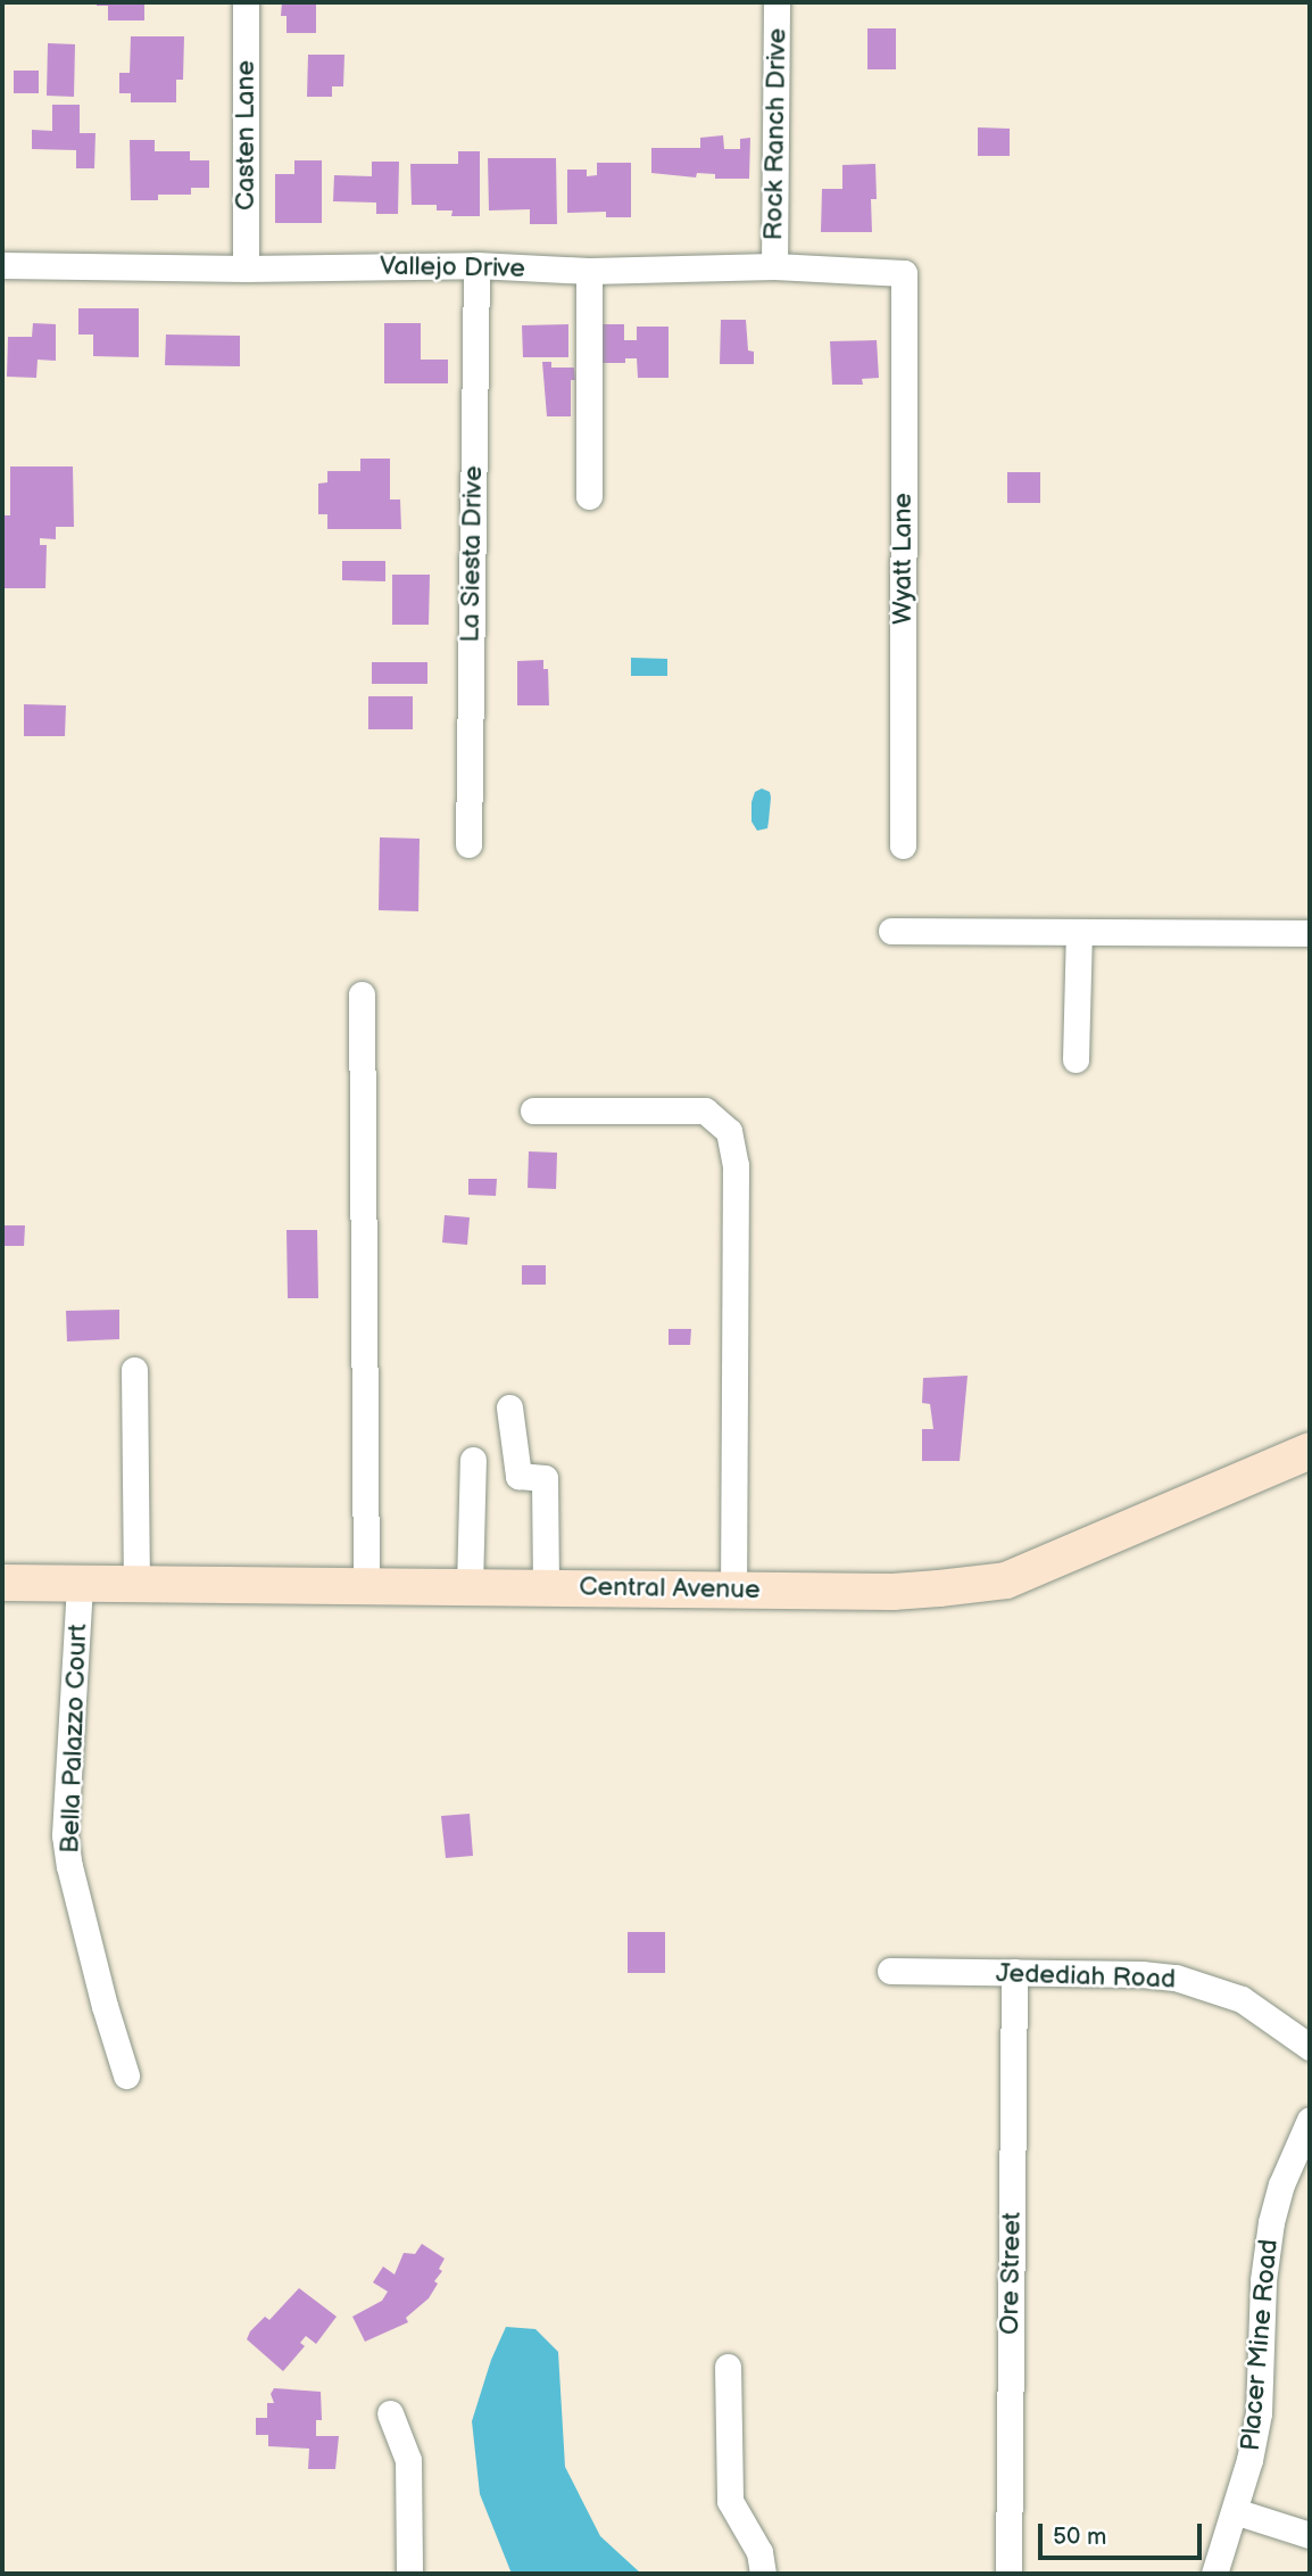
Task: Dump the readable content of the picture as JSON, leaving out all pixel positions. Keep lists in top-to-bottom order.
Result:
{
  "streets": {
    "street": [
      "Rock Ranch Drive",
      "Casten Lane",
      "Vallejo Drive",
      "La Siesta Drive",
      "Wyatt Lane",
      "Central Avenue",
      "Bella Palazzo Court",
      "Jedediah Road",
      "Ore Street",
      "Placer Mine Road"
    ]
  },
  "crossings": [
    ["Rock Ranch Drive", "Vallejo Drive"],
    ["Casten Lane", "Vallejo Drive"],
    ["Vallejo Drive", "La Siesta Drive"],
    ["Vallejo Drive", "Wyatt Lane"],
    ["Central Avenue", "Bella Palazzo Court"],
    ["Jedediah Road", "Ore Street"]
  ],
  "scale_bar": "50 m"
}
